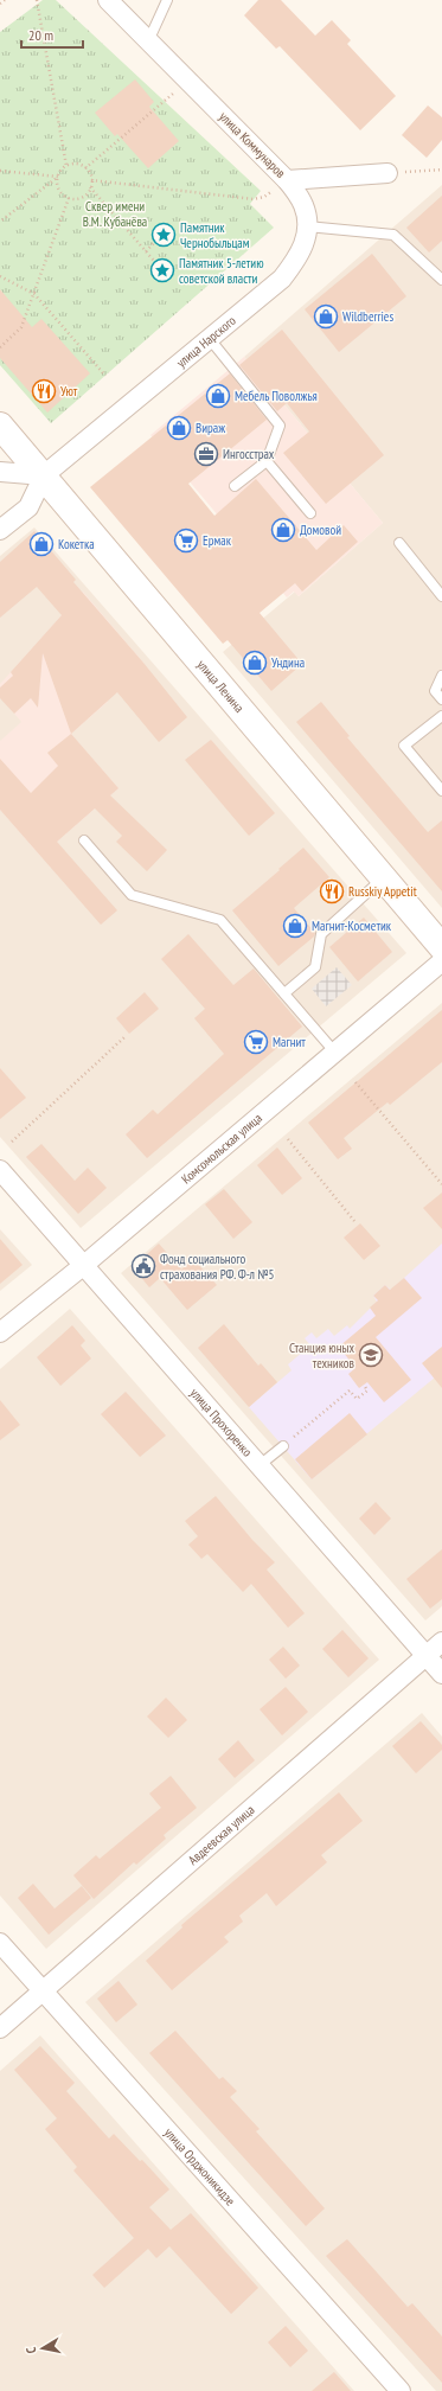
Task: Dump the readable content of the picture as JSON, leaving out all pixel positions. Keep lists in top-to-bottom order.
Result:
{
  "streets": {
    "main road": ["улица Ленина"],
    "street": [
      "улица Коммунаров",
      "улица Нарского",
      "Комсомольская улица",
      "улица Прохоренко",
      "Авдеевская улица",
      "улица Орджоникидзе"
    ]
  },
  "crossings": [
    ["улица Коммунаров", "улица Нарского"],
    ["улица Нарского", "улица Ленина"],
    ["Комсомольская улица", "улица Прохоренко"],
    ["улица Прохоренко", "Авдеевская улица"],
    ["Авдеевская улица", "улица Орджоникидзе"]
  ],
  "parks": ["Сквер имени В.М. Кубанёва"],
  "places": {
    "place": ["Памятник Чернобыльцам", "Памятник 5-летию советской власти"],
    "shop": [
      "Wildberries",
      "Мебель Поволжья",
      "Вираж",
      "Домовой",
      "Кокетка",
      "Ундина",
      "Магнит-Косметик"
    ],
    "restaurant": ["Уют", "Russkiy Appetit"],
    "office": ["Ингосстрах"],
    "supermarket": ["Ермак", "Магнит"],
    "public building": ["Фонд социального страхования РФ. Ф-л №5"],
    "school or university": ["Станция юных техников"]
  },
  "scale_bar": "20 m",
  "north": "left"
}
